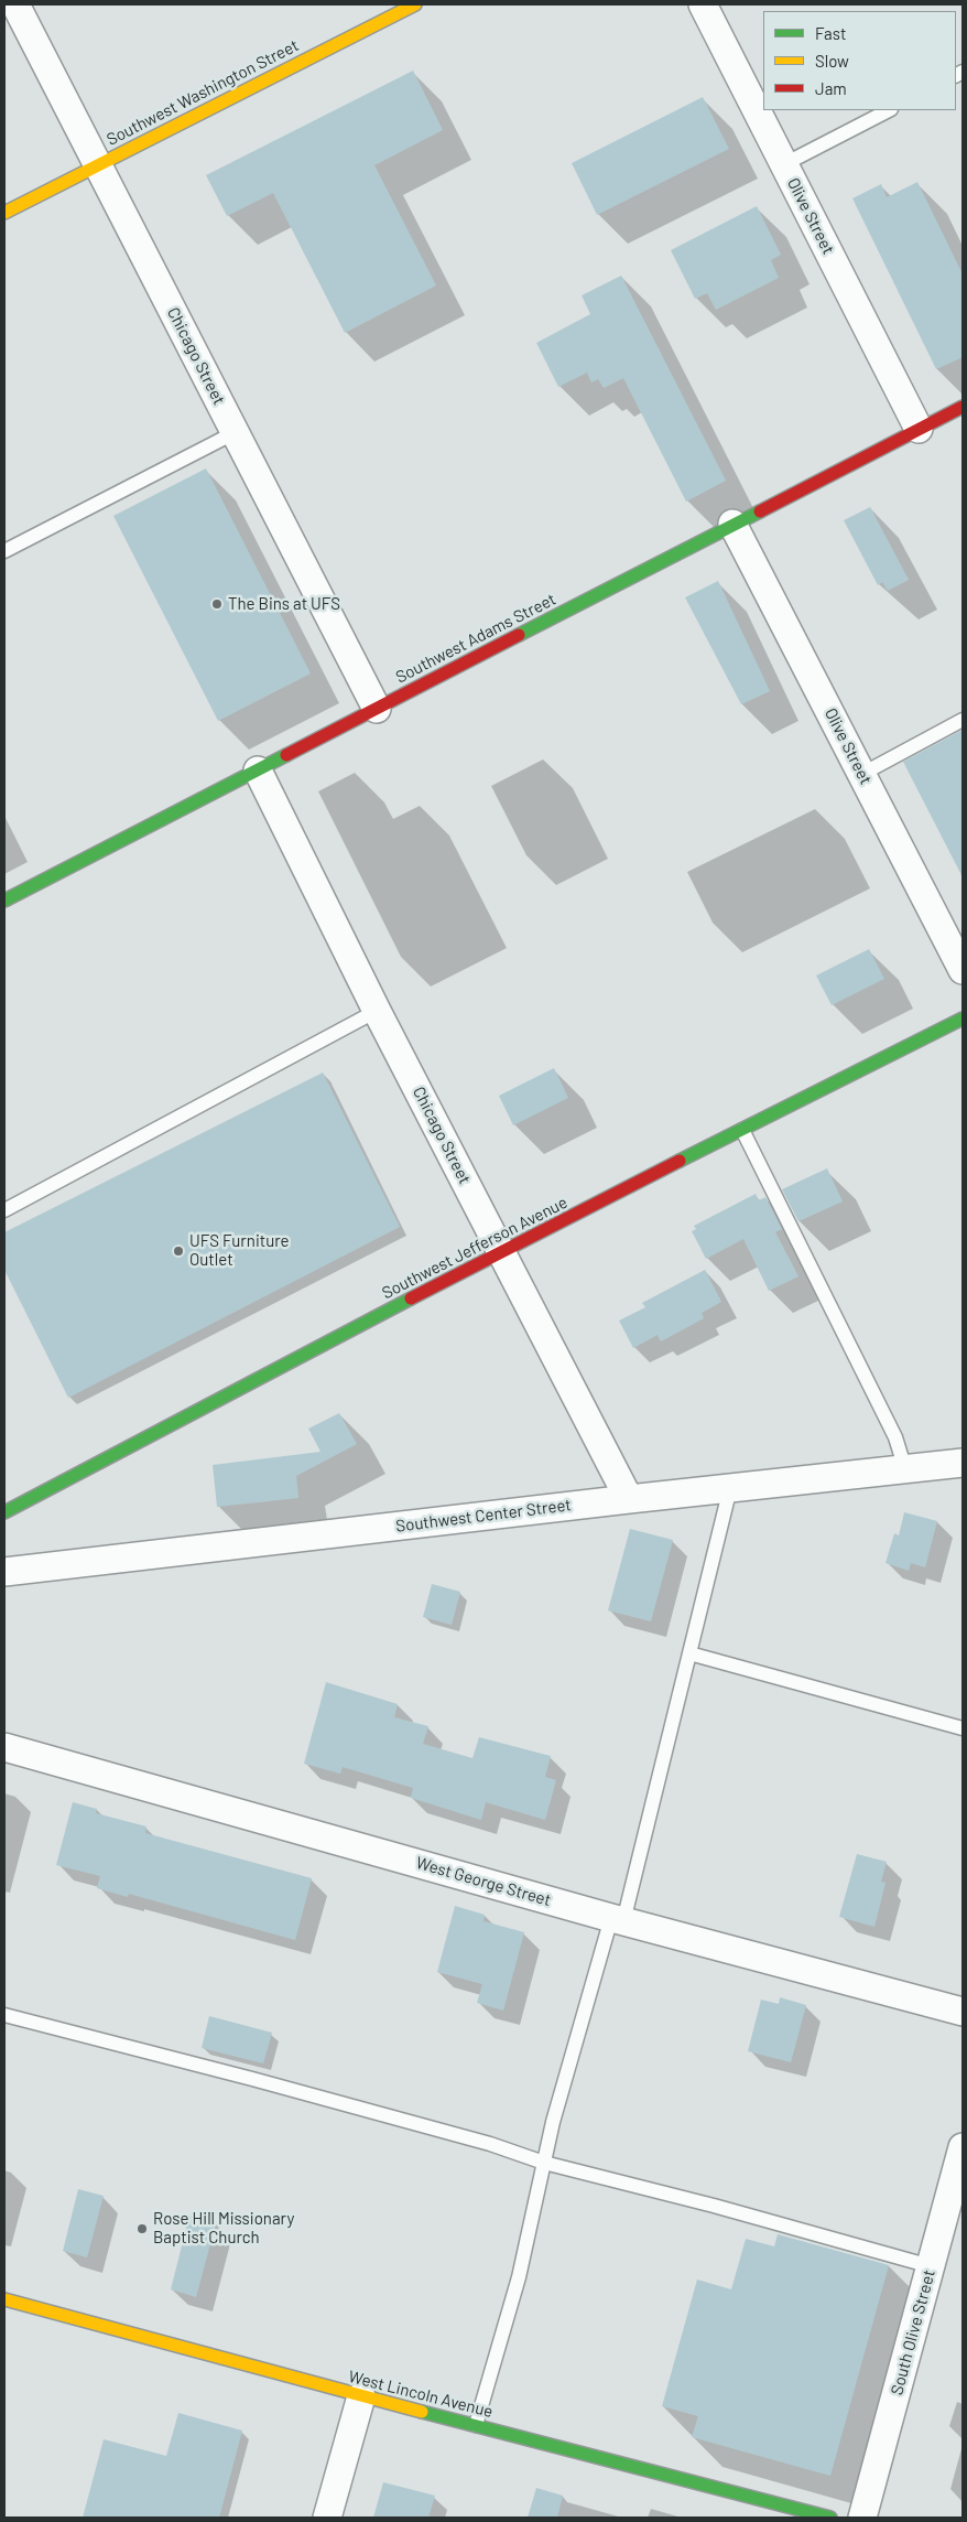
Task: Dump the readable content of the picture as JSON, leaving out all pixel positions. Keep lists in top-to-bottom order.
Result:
{
  "streets": {
    "main road": [
      "Southwest Washington Street",
      "Southwest Adams Street",
      "Southwest Jefferson Avenue",
      "West Lincoln Avenue"
    ],
    "street": [
      "Olive Street",
      "Chicago Street",
      "Southwest Center Street",
      "West George Street",
      "South Olive Street"
    ]
  },
  "crossings": [
    ["Southwest Washington Street", "Chicago Street"],
    ["Olive Street", "Southwest Adams Street"],
    ["Chicago Street", "Southwest Adams Street"],
    ["Chicago Street", "Southwest Jefferson Avenue"],
    ["Chicago Street", "Southwest Center Street"]
  ],
  "places": ["The Bins at UFS", "UFS Furniture Outlet", "Rose Hill Missionary Baptist Church"],
  "legend": ["Fast", "Slow", "Jam"]
}
